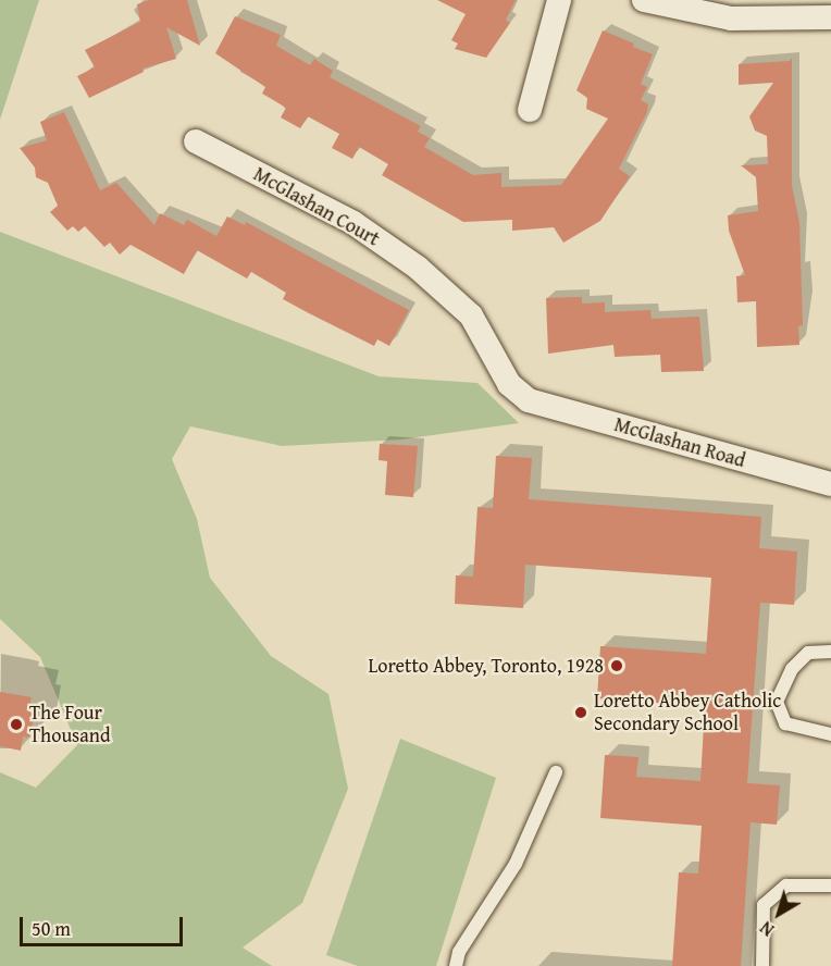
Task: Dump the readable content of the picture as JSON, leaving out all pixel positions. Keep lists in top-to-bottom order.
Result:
{
  "streets": {
    "street": ["McGlashan Court", "McGlashan Road"]
  },
  "crossings": [
    ["McGlashan Court", "McGlashan Road"]
  ],
  "places": ["Loretto Abbey, Toronto, 1928", "Loretto Abbey Catholic Secondary School", "The Four Thousand"],
  "scale_bar": "50 m",
  "north": "bottom left"
}
